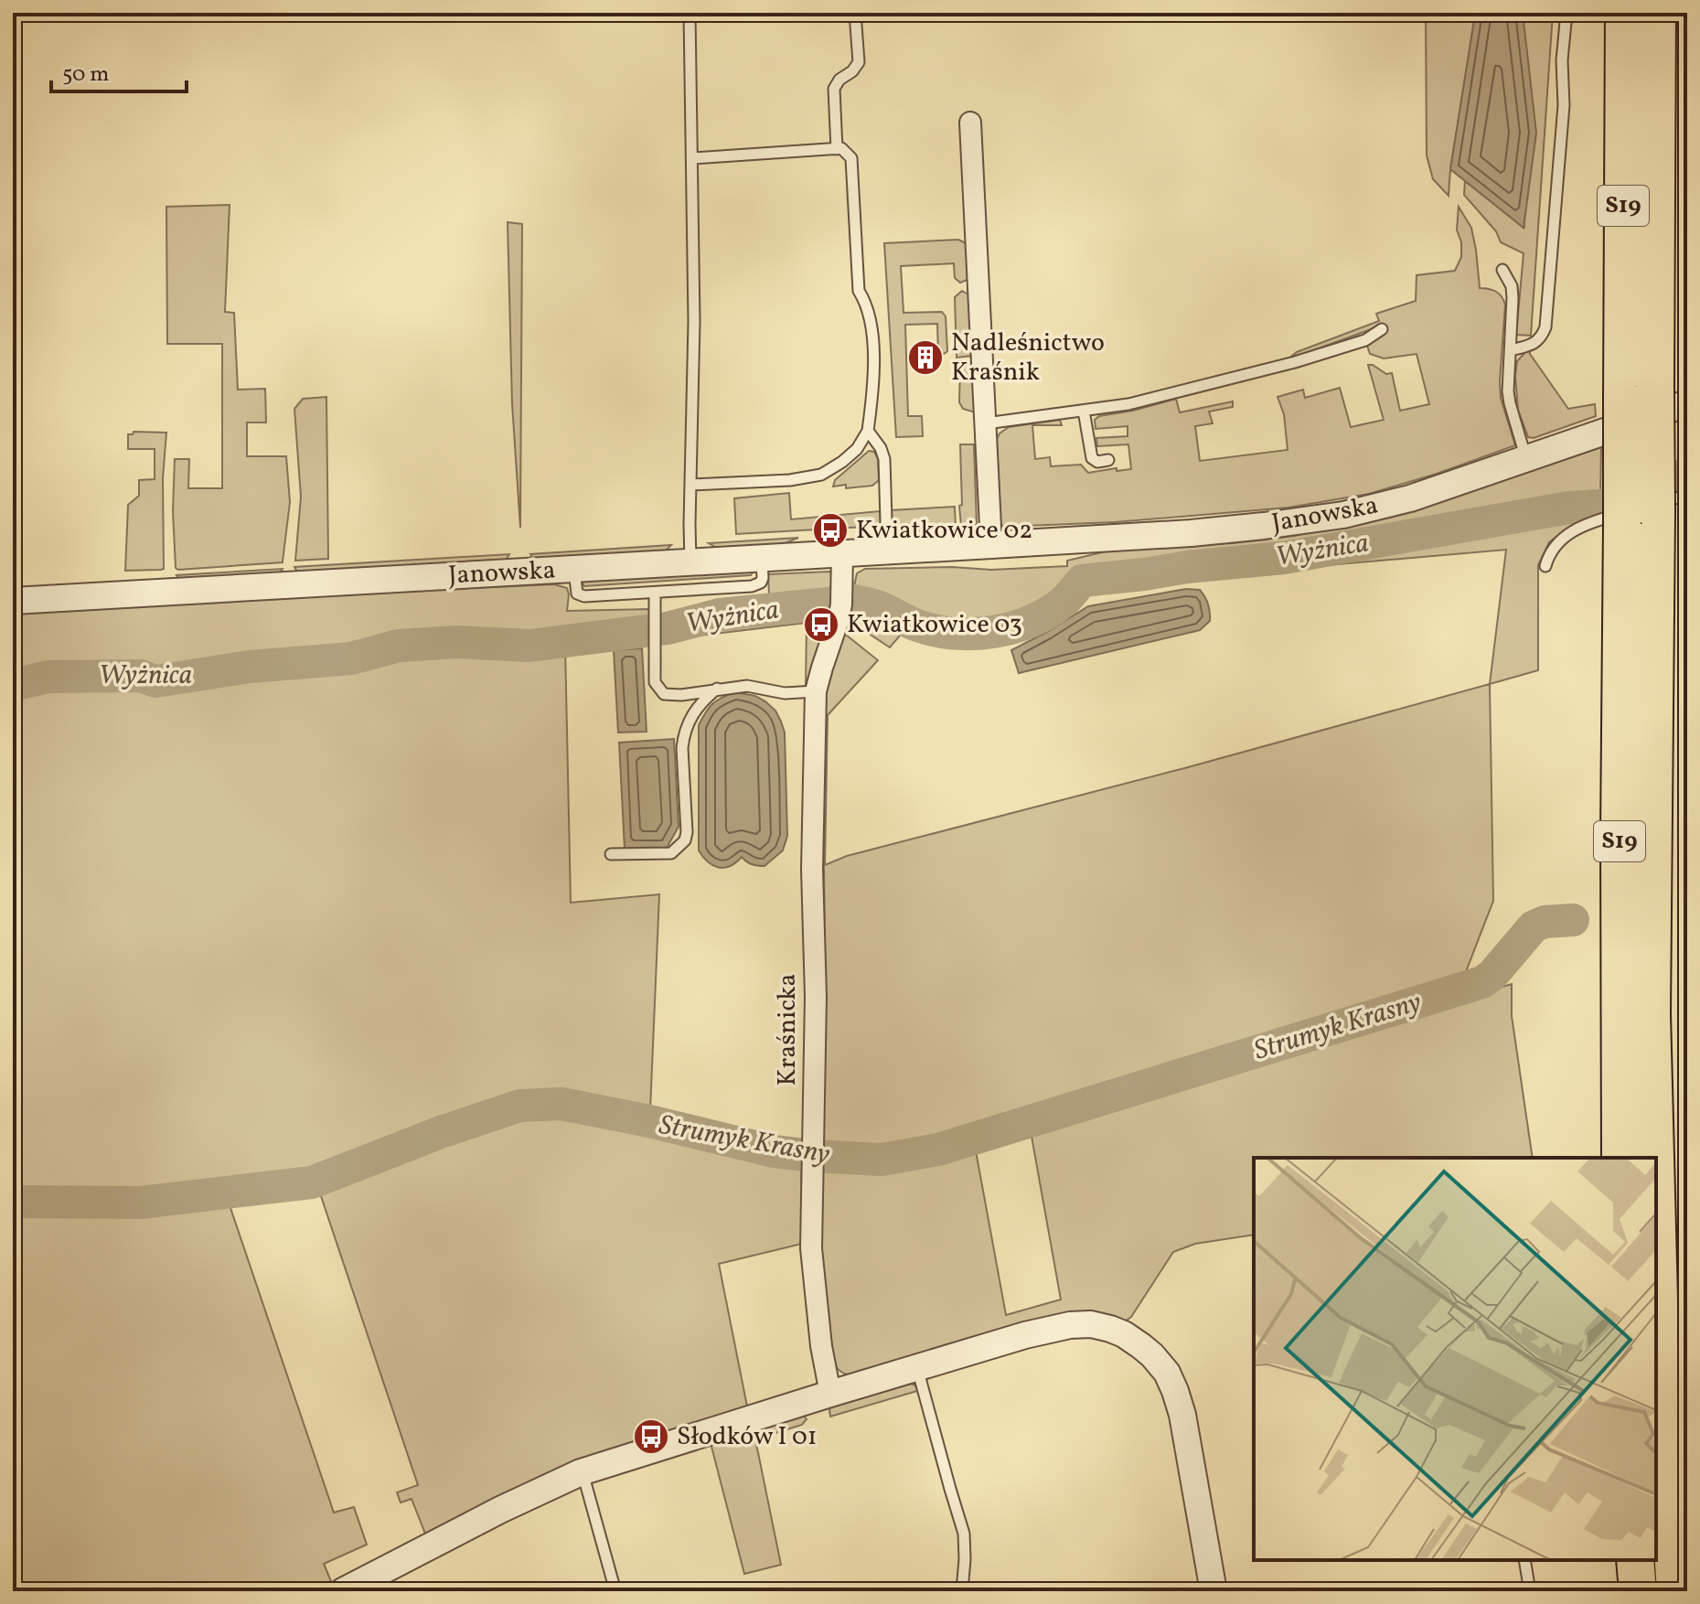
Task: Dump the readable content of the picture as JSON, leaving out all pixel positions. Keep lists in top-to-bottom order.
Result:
{
  "streets": {
    "highway": ["S19"],
    "street": ["Janowska", "Kraśnicka"]
  },
  "crossings": [
    ["Janowska", "Kraśnicka"]
  ],
  "water": ["Wyżnica", "Strumyk Krasny"],
  "places": {
    "building": ["Nadleśnictwo Kraśnik"],
    "bus stop": ["Kwiatkowice 02", "Kwiatkowice 03", "Słodków I 01"]
  },
  "scale_bar": "50 m"
}
